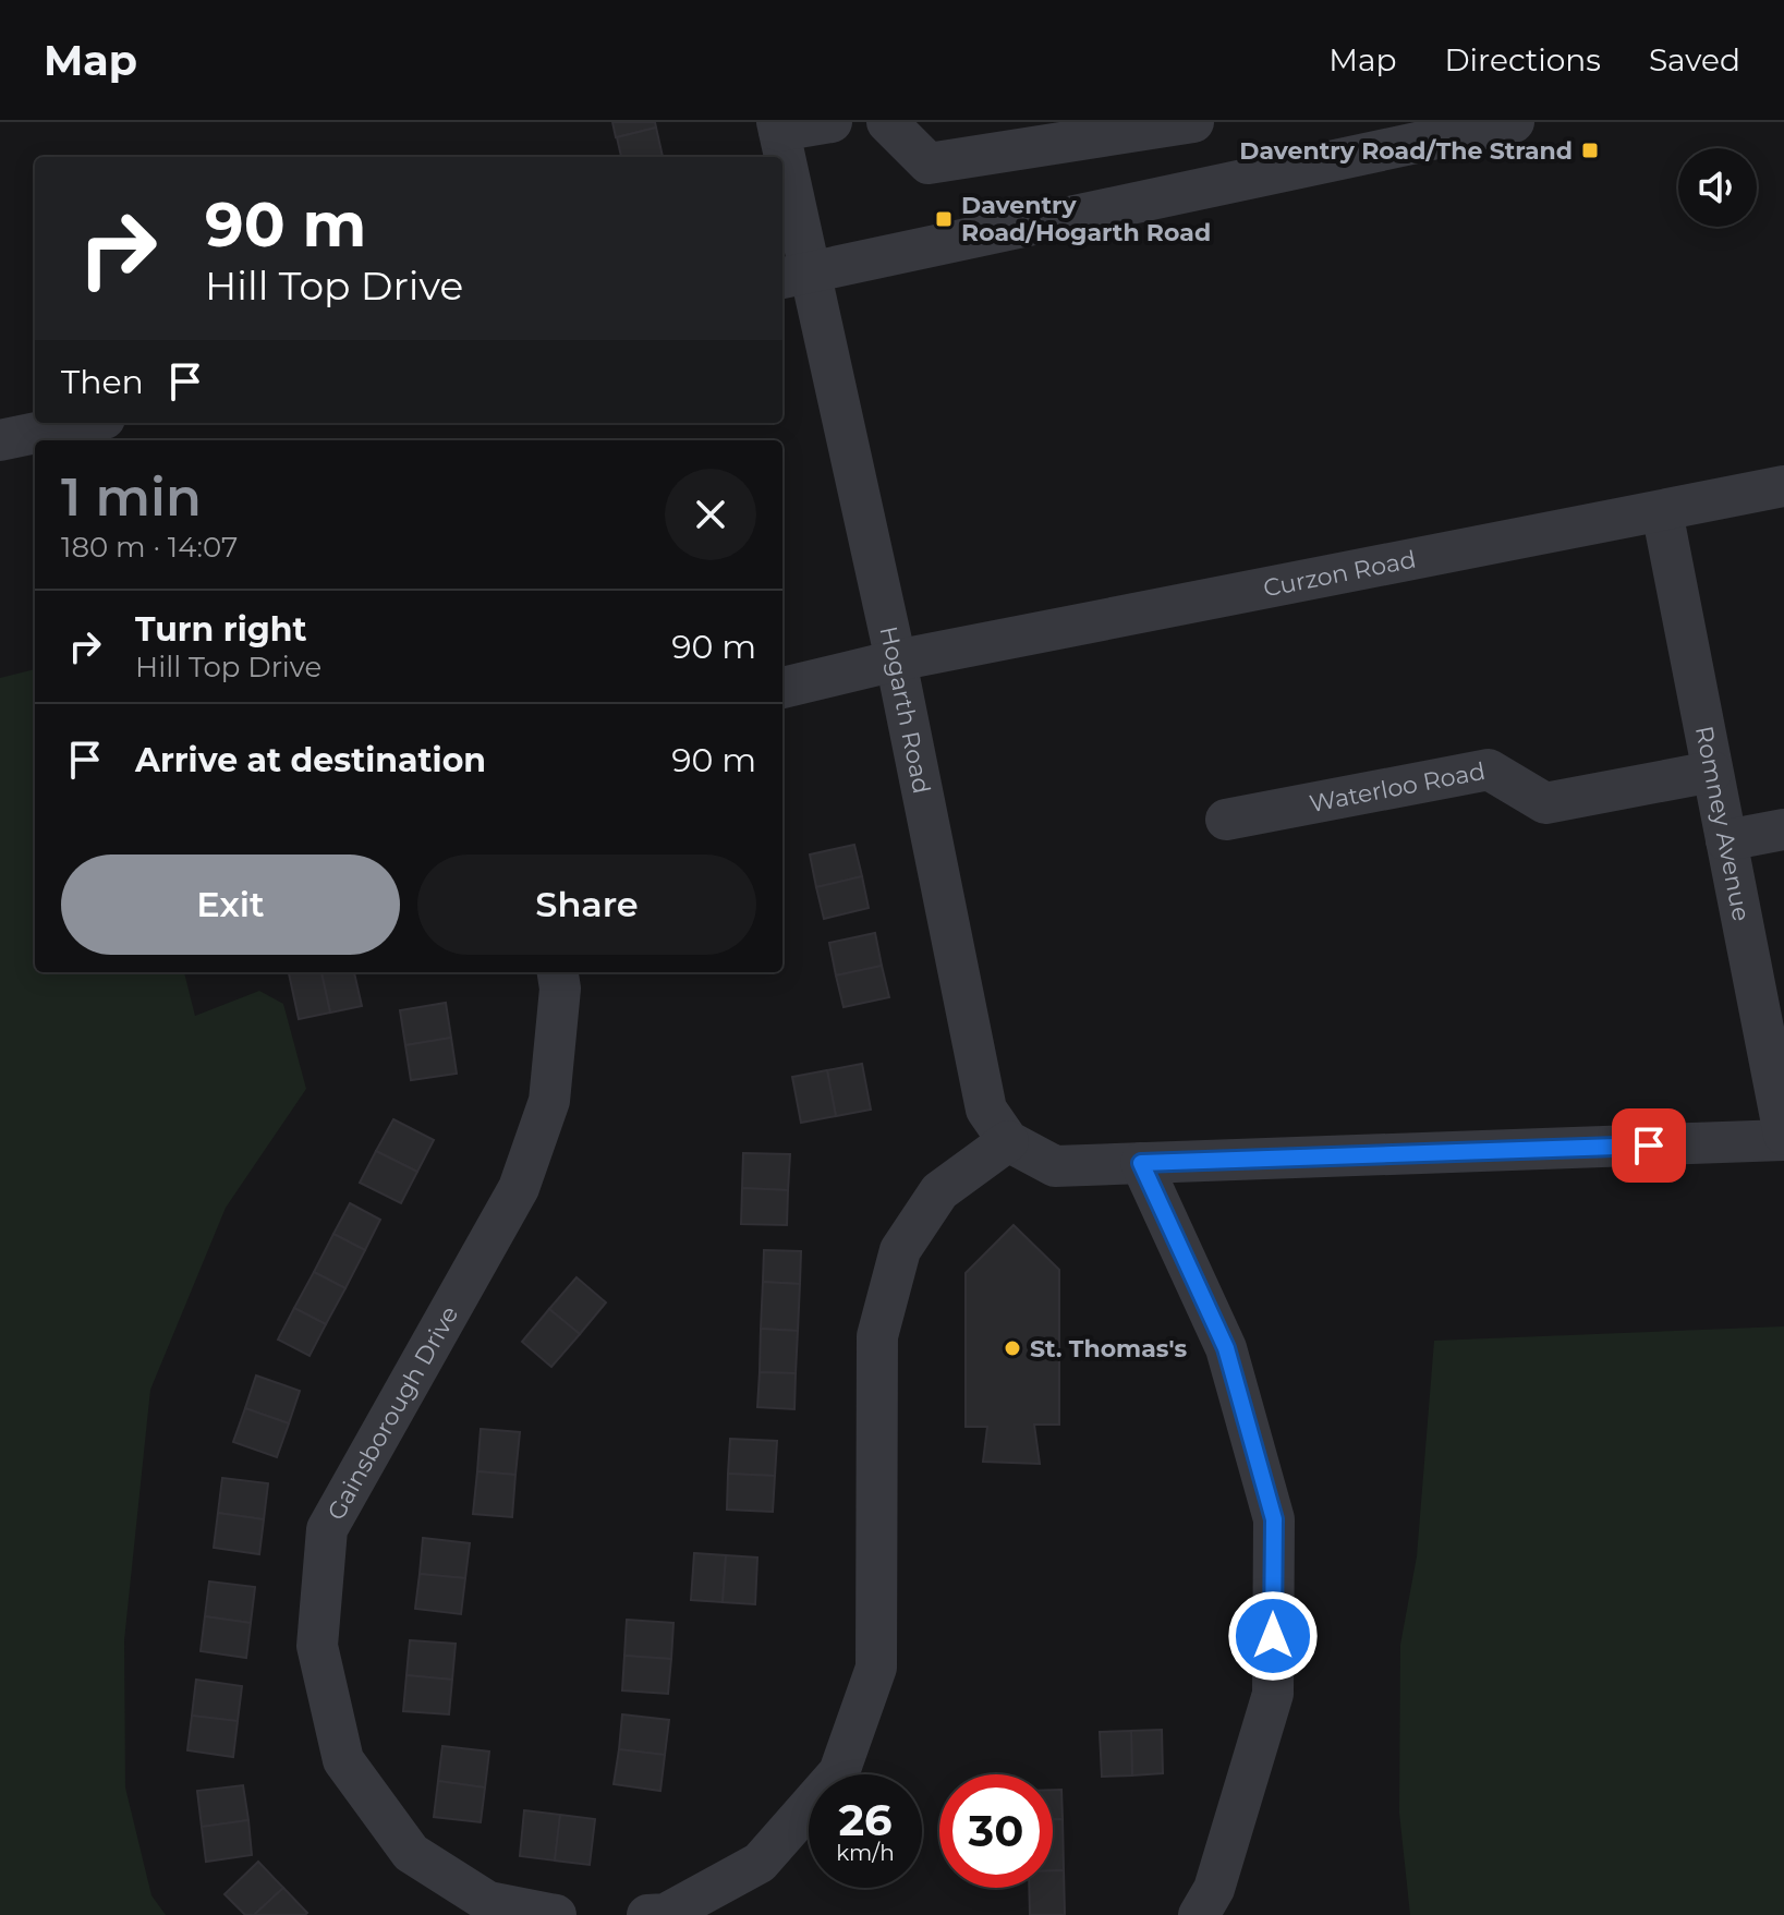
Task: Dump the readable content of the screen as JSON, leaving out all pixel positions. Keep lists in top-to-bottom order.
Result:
{
  "streets": {
    "street": [
      "Curzon Road",
      "Hogarth Road",
      "Waterloo Road",
      "Romney Avenue",
      "Gainsborough Drive"
    ]
  },
  "crossings": [
    ["Curzon Road", "Hogarth Road"],
    ["Curzon Road", "Romney Avenue"],
    ["Waterloo Road", "Romney Avenue"]
  ],
  "places": {
    "transit": ["Daventry Road/The Strand", "Daventry Road/Hogarth Road"],
    "other": ["St. Thomas's"]
  },
  "page": {
    "header": "Map",
    "nav": ["Map", "Directions", "Saved"],
    "turn": ["90 m", "Hill Top Drive"],
    "then": "Then",
    "heading": ["1 min", "180 m · 14:07"],
    "list": [
      {
        "name": "Turn right",
        "note": "Hill Top Drive",
        "value": "90 m"
      },
      {
        "name": "Arrive at destination",
        "value": "90 m"
      }
    ],
    "buttons": ["Exit", "Share"],
    "speed": "26 km/h",
    "limit": "30"
  }
}
